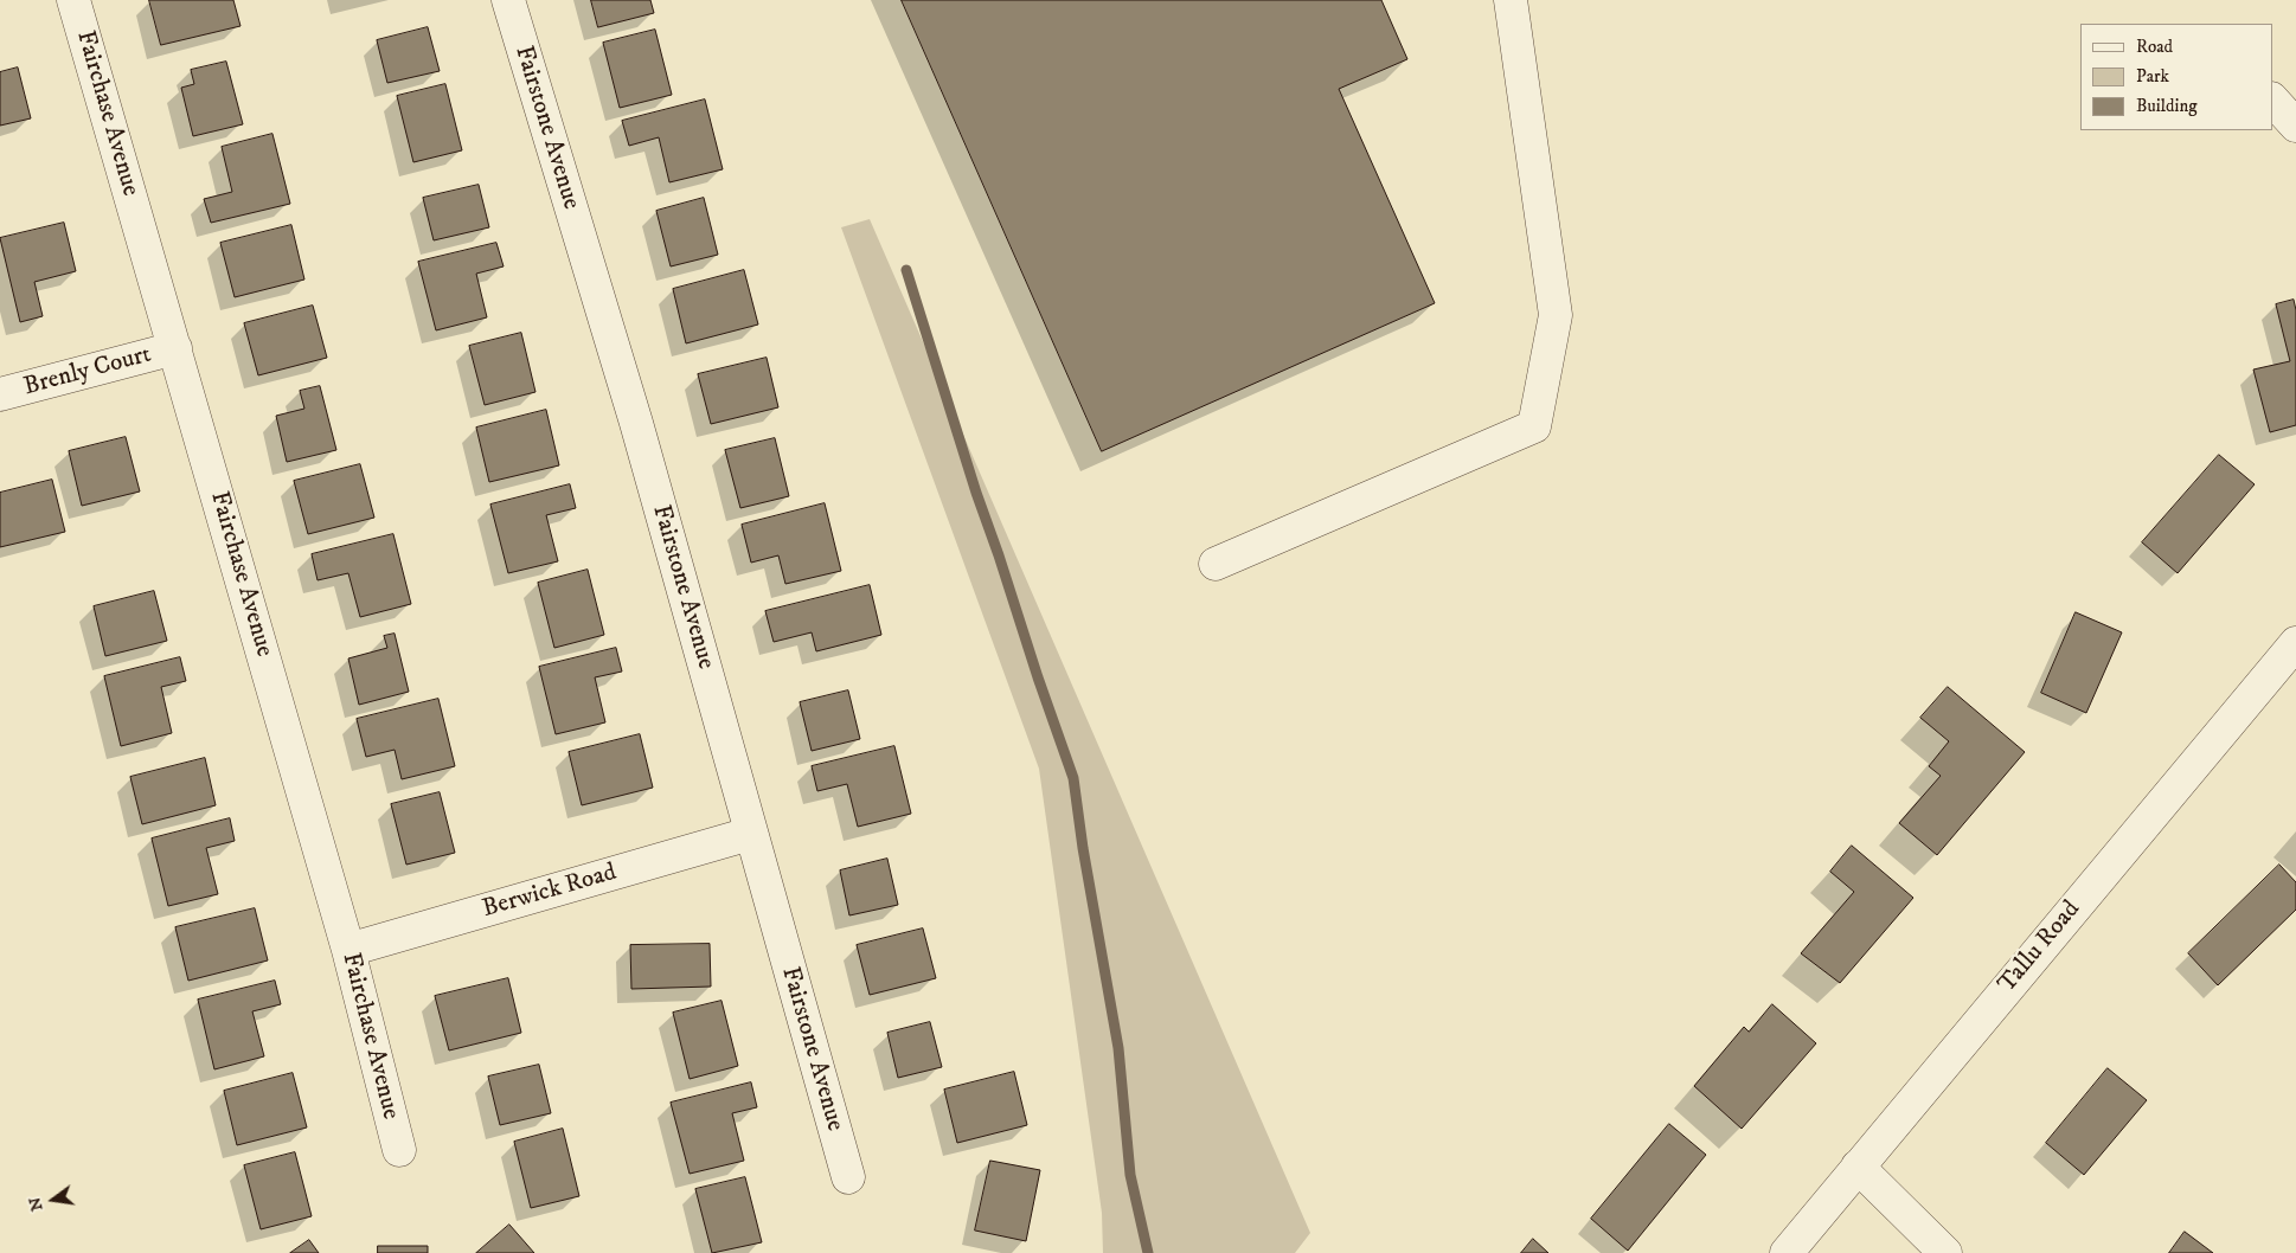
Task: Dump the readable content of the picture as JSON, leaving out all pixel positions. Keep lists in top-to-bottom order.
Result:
{
  "streets": {
    "street": [
      "Fairchase Avenue",
      "Fairstone Avenue",
      "Brenly Court",
      "Berwick Road",
      "Tallu Road"
    ]
  },
  "crossings": [
    ["Fairchase Avenue", "Brenly Court"],
    ["Fairchase Avenue", "Berwick Road"],
    ["Fairstone Avenue", "Berwick Road"]
  ],
  "legend": ["Road", "Park", "Building"],
  "north": "left"
}
